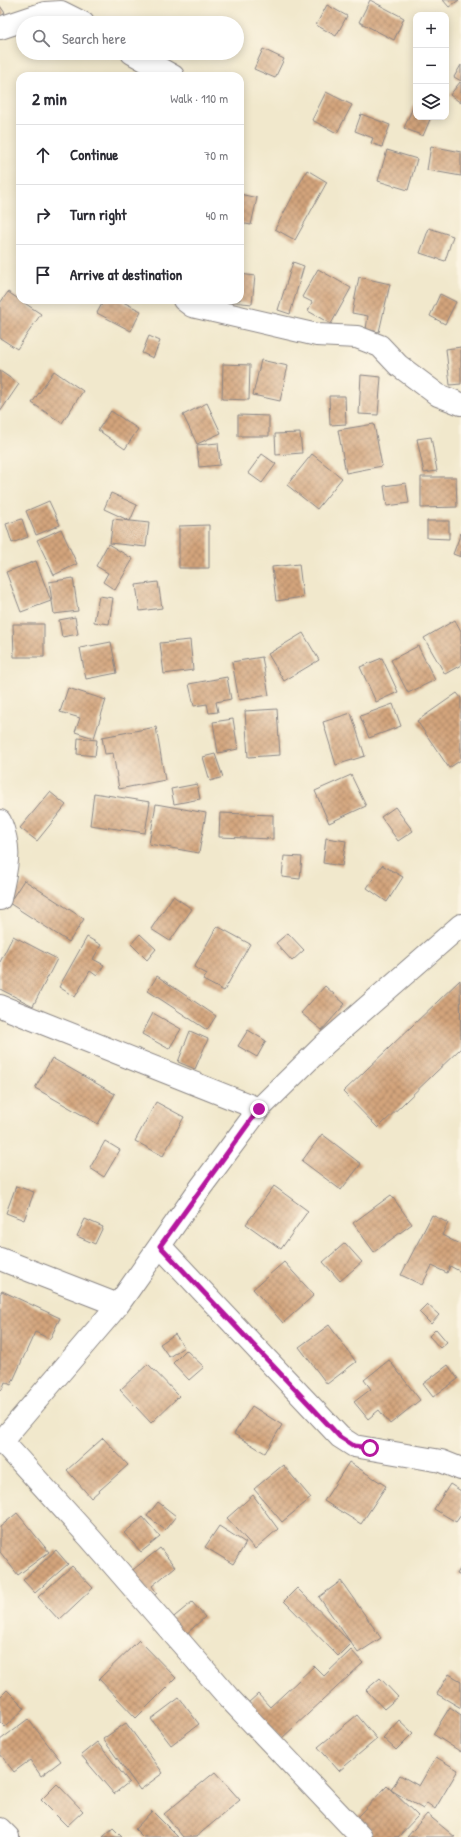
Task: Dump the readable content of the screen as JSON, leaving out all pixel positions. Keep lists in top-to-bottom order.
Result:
{
  "page": {
    "map_buttons": ["+", "−"],
    "search": "Search here",
    "heading": ["2 min", "Walk · 110 m"],
    "list": [
      ["Continue", "70 m"],
      ["Turn right", "40 m"],
      "Arrive at destination"
    ]
  }
}
